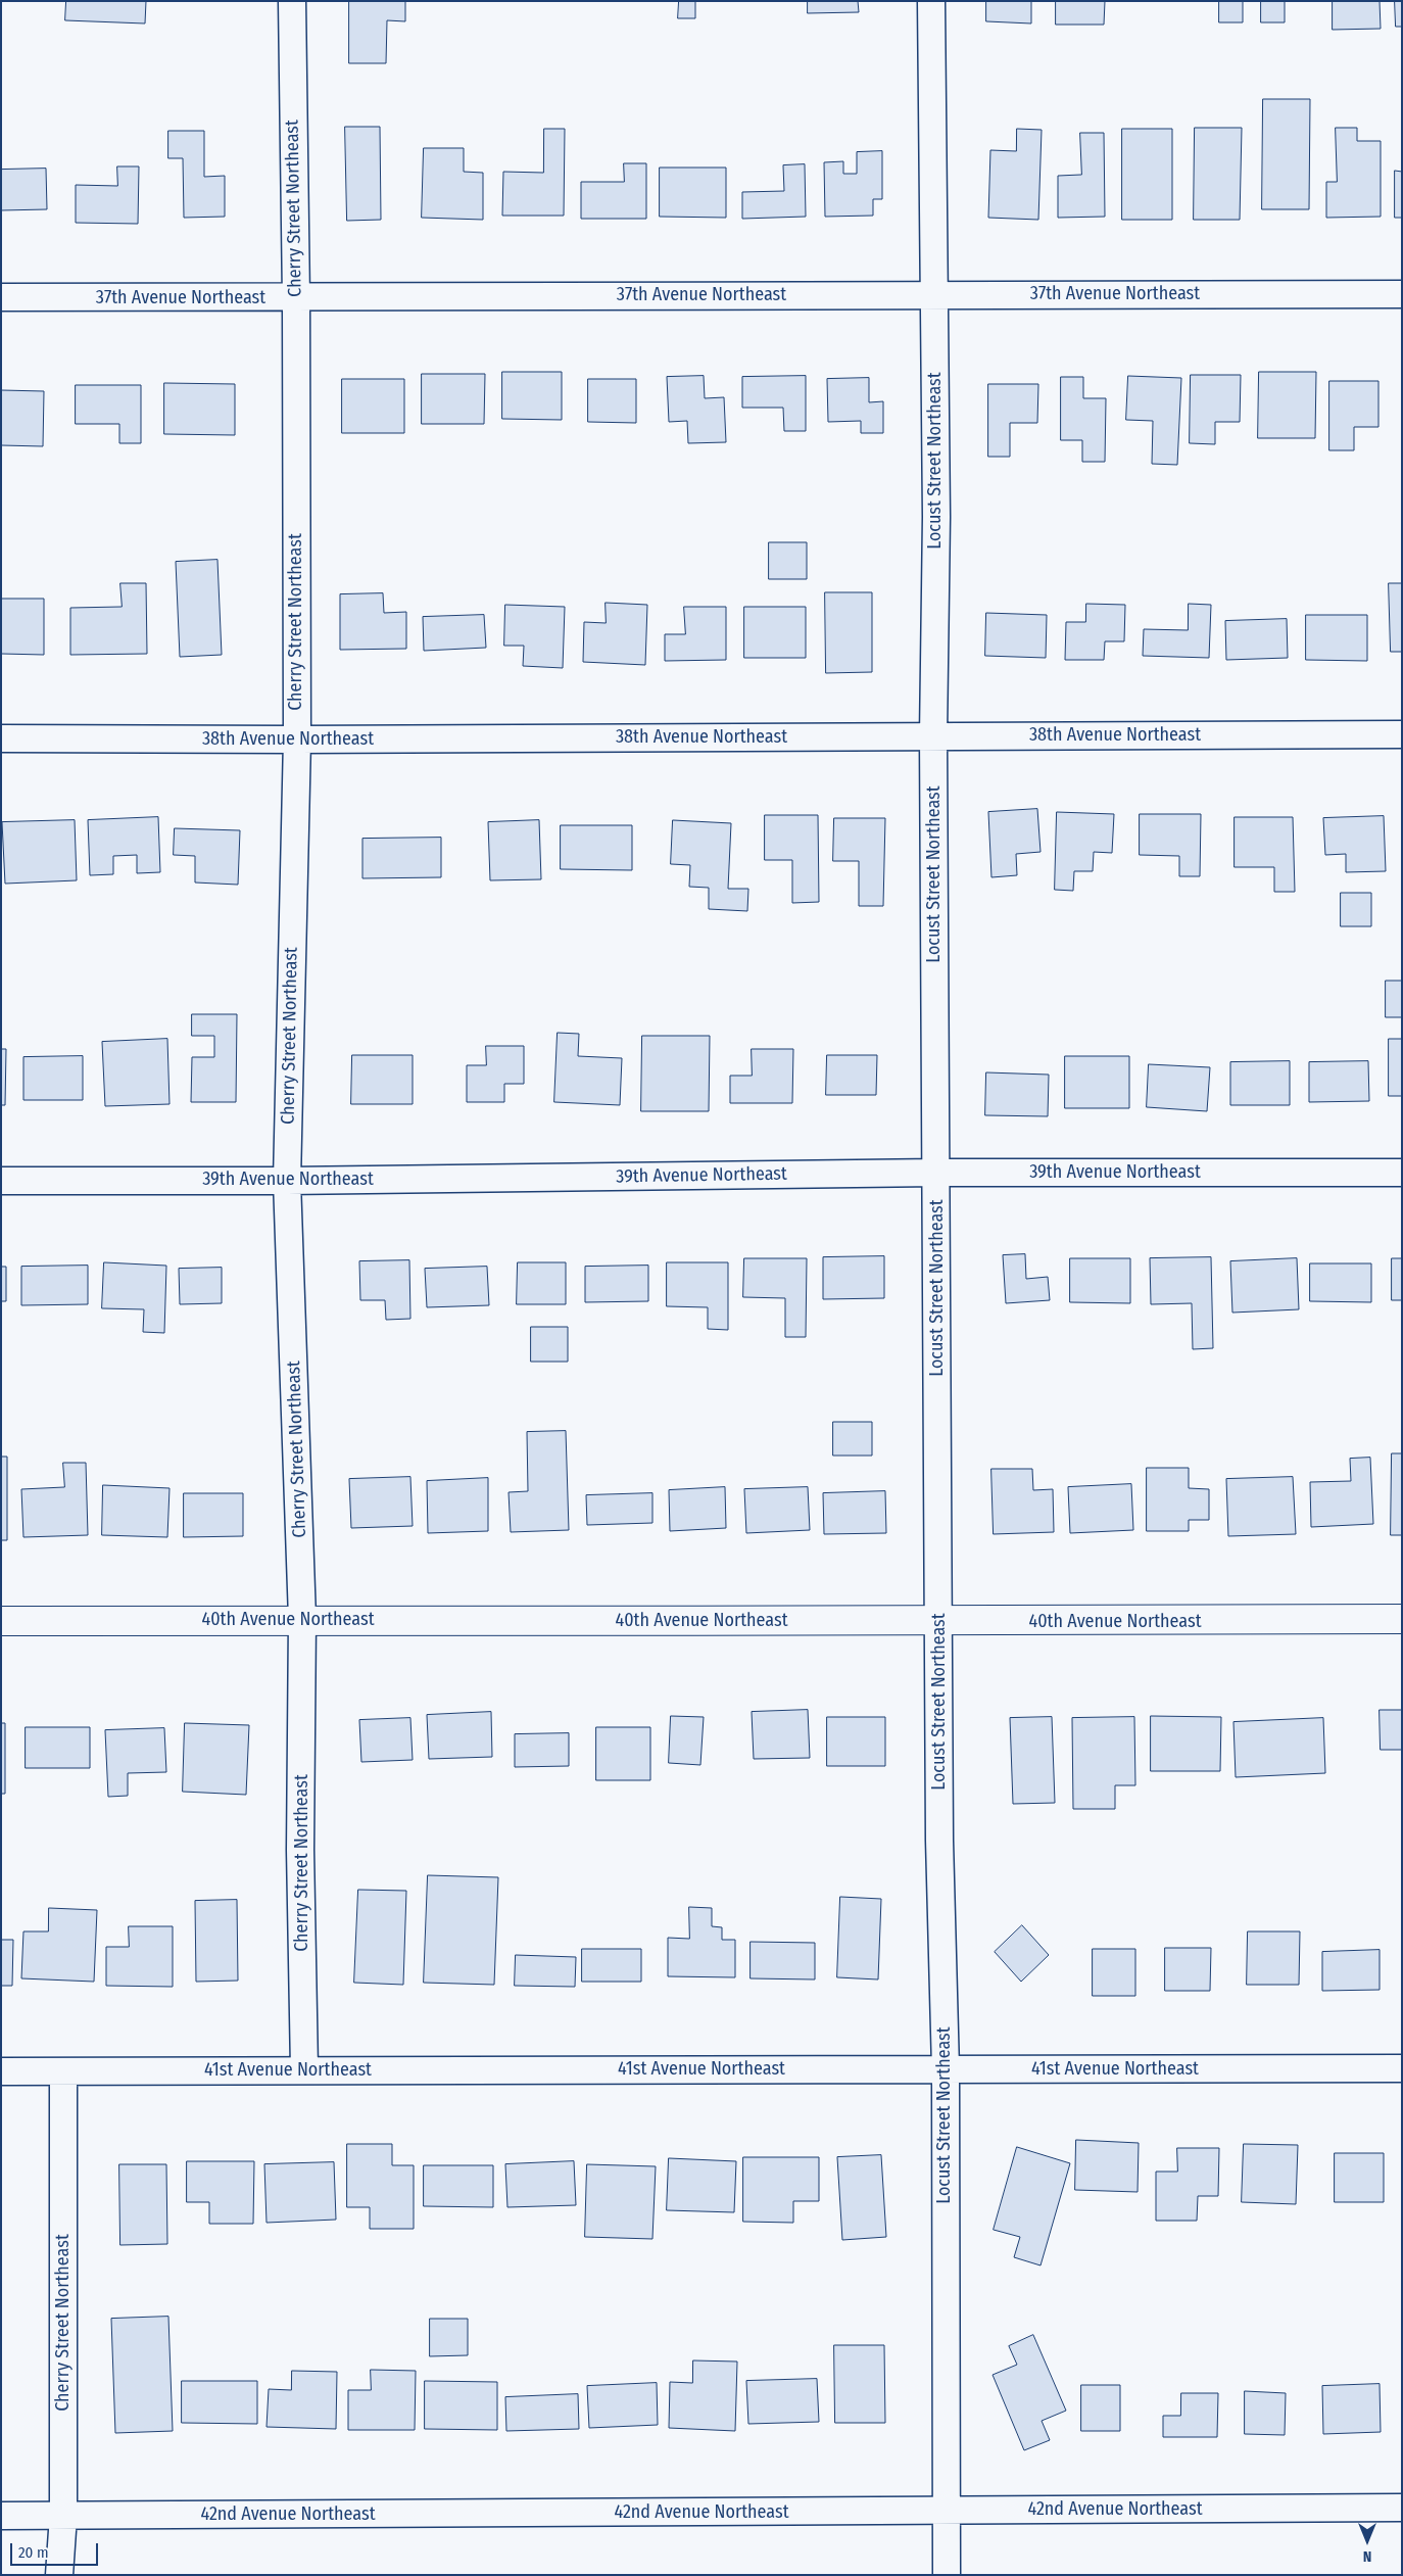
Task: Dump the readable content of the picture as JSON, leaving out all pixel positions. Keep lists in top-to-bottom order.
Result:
{
  "streets": {
    "street": [
      "Cherry Street Northeast",
      "37th Avenue Northeast",
      "Locust Street Northeast",
      "38th Avenue Northeast",
      "39th Avenue Northeast",
      "40th Avenue Northeast",
      "41st Avenue Northeast",
      "42nd Avenue Northeast"
    ]
  },
  "crossings": [
    ["Cherry Street Northeast", "37th Avenue Northeast"],
    ["Cherry Street Northeast", "38th Avenue Northeast"],
    ["Cherry Street Northeast", "39th Avenue Northeast"],
    ["Cherry Street Northeast", "40th Avenue Northeast"],
    ["Cherry Street Northeast", "41st Avenue Northeast"],
    ["Cherry Street Northeast", "42nd Avenue Northeast"],
    ["37th Avenue Northeast", "Locust Street Northeast"],
    ["Locust Street Northeast", "38th Avenue Northeast"],
    ["Locust Street Northeast", "39th Avenue Northeast"],
    ["Locust Street Northeast", "40th Avenue Northeast"],
    ["Locust Street Northeast", "41st Avenue Northeast"],
    ["Locust Street Northeast", "42nd Avenue Northeast"]
  ],
  "scale_bar": "20 m",
  "north": "bottom"
}
